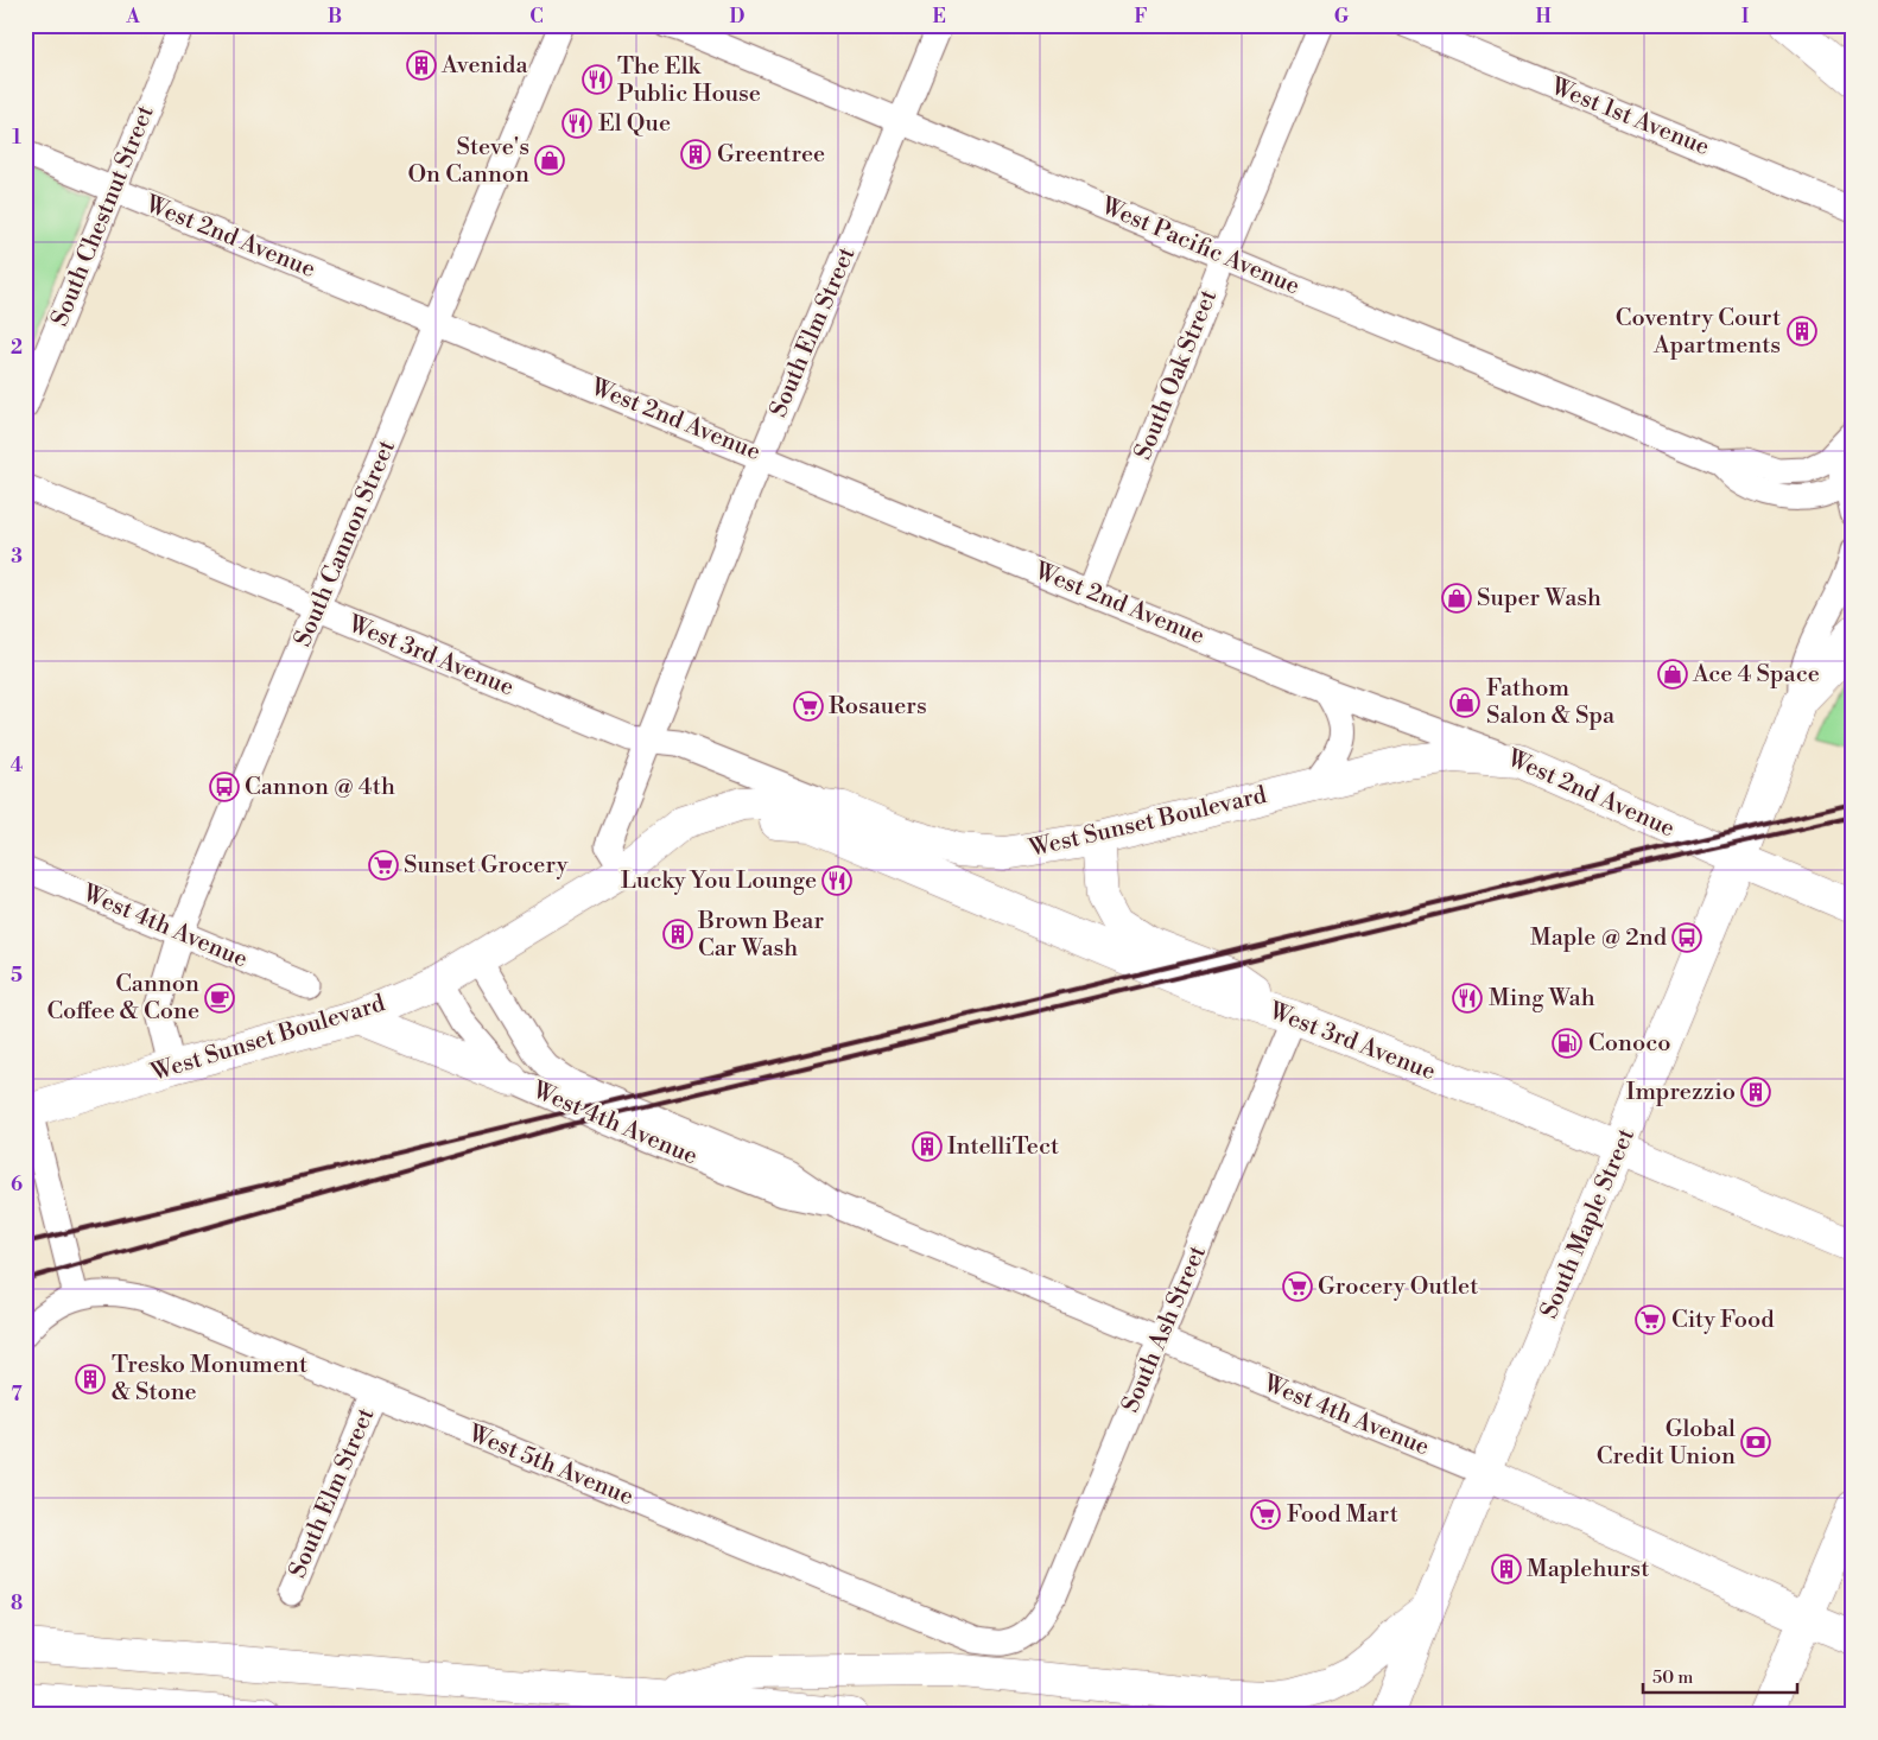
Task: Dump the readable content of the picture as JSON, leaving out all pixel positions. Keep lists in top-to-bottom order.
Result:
{
  "streets": {
    "main road": [
      "West 2nd Avenue",
      "West 3rd Avenue",
      "West Sunset Boulevard",
      "West 4th Avenue",
      "South Maple Street"
    ],
    "street": [
      "West 1st Avenue",
      "South Chestnut Street",
      "West Pacific Avenue",
      "South Elm Street",
      "South Oak Street",
      "South Cannon Street",
      "South Ash Street",
      "West 5th Avenue"
    ]
  },
  "crossings": [
    ["South Chestnut Street", "West 2nd Avenue"],
    ["West 2nd Avenue", "South Elm Street"],
    ["West 2nd Avenue", "South Oak Street"],
    ["West 2nd Avenue", "South Cannon Street"],
    ["West 2nd Avenue", "West Sunset Boulevard"],
    ["West 2nd Avenue", "South Maple Street"],
    ["West Pacific Avenue", "South Elm Street"],
    ["West Pacific Avenue", "South Oak Street"],
    ["South Elm Street", "West 3rd Avenue"],
    ["South Elm Street", "West Sunset Boulevard"],
    ["South Elm Street", "West 5th Avenue"],
    ["South Cannon Street", "West 3rd Avenue"],
    ["South Cannon Street", "West Sunset Boulevard"],
    ["South Cannon Street", "West 4th Avenue"],
    ["West 3rd Avenue", "West Sunset Boulevard"],
    ["West 3rd Avenue", "South Maple Street"],
    ["West 3rd Avenue", "South Ash Street"],
    ["West Sunset Boulevard", "West 4th Avenue"],
    ["West 4th Avenue", "South Maple Street"],
    ["West 4th Avenue", "South Ash Street"],
    ["South Ash Street", "West 5th Avenue"]
  ],
  "places": {
    "building": [
      "Avenida",
      "Greentree",
      "Coventry Court Apartments",
      "Brown Bear Car Wash",
      "Imprezzio",
      "IntelliTect",
      "Tresko Monument & Stone",
      "Maplehurst"
    ],
    "restaurant": [
      "The Elk Public House",
      "El Que",
      "Lucky You Lounge",
      "Ming Wah"
    ],
    "shop": [
      "Steve's On Cannon",
      "Super Wash",
      "Ace 4 Space",
      "Fathom Salon & Spa"
    ],
    "supermarket": [
      "Rosauers",
      "Sunset Grocery",
      "Grocery Outlet",
      "City Food",
      "Food Mart"
    ],
    "bus stop": ["Cannon @ 4th", "Maple @ 2nd"],
    "cafe": ["Cannon Coffee & Cone"],
    "fuel station": ["Conoco"],
    "bank": ["Global Credit Union"]
  },
  "scale_bar": "50 m",
  "grid": {
    "columns": [
      "A",
      "B",
      "C",
      "D",
      "E",
      "F",
      "G",
      "H",
      "I"
    ],
    "rows": [
      "1",
      "2",
      "3",
      "4",
      "5",
      "6",
      "7",
      "8"
    ]
  }
}
